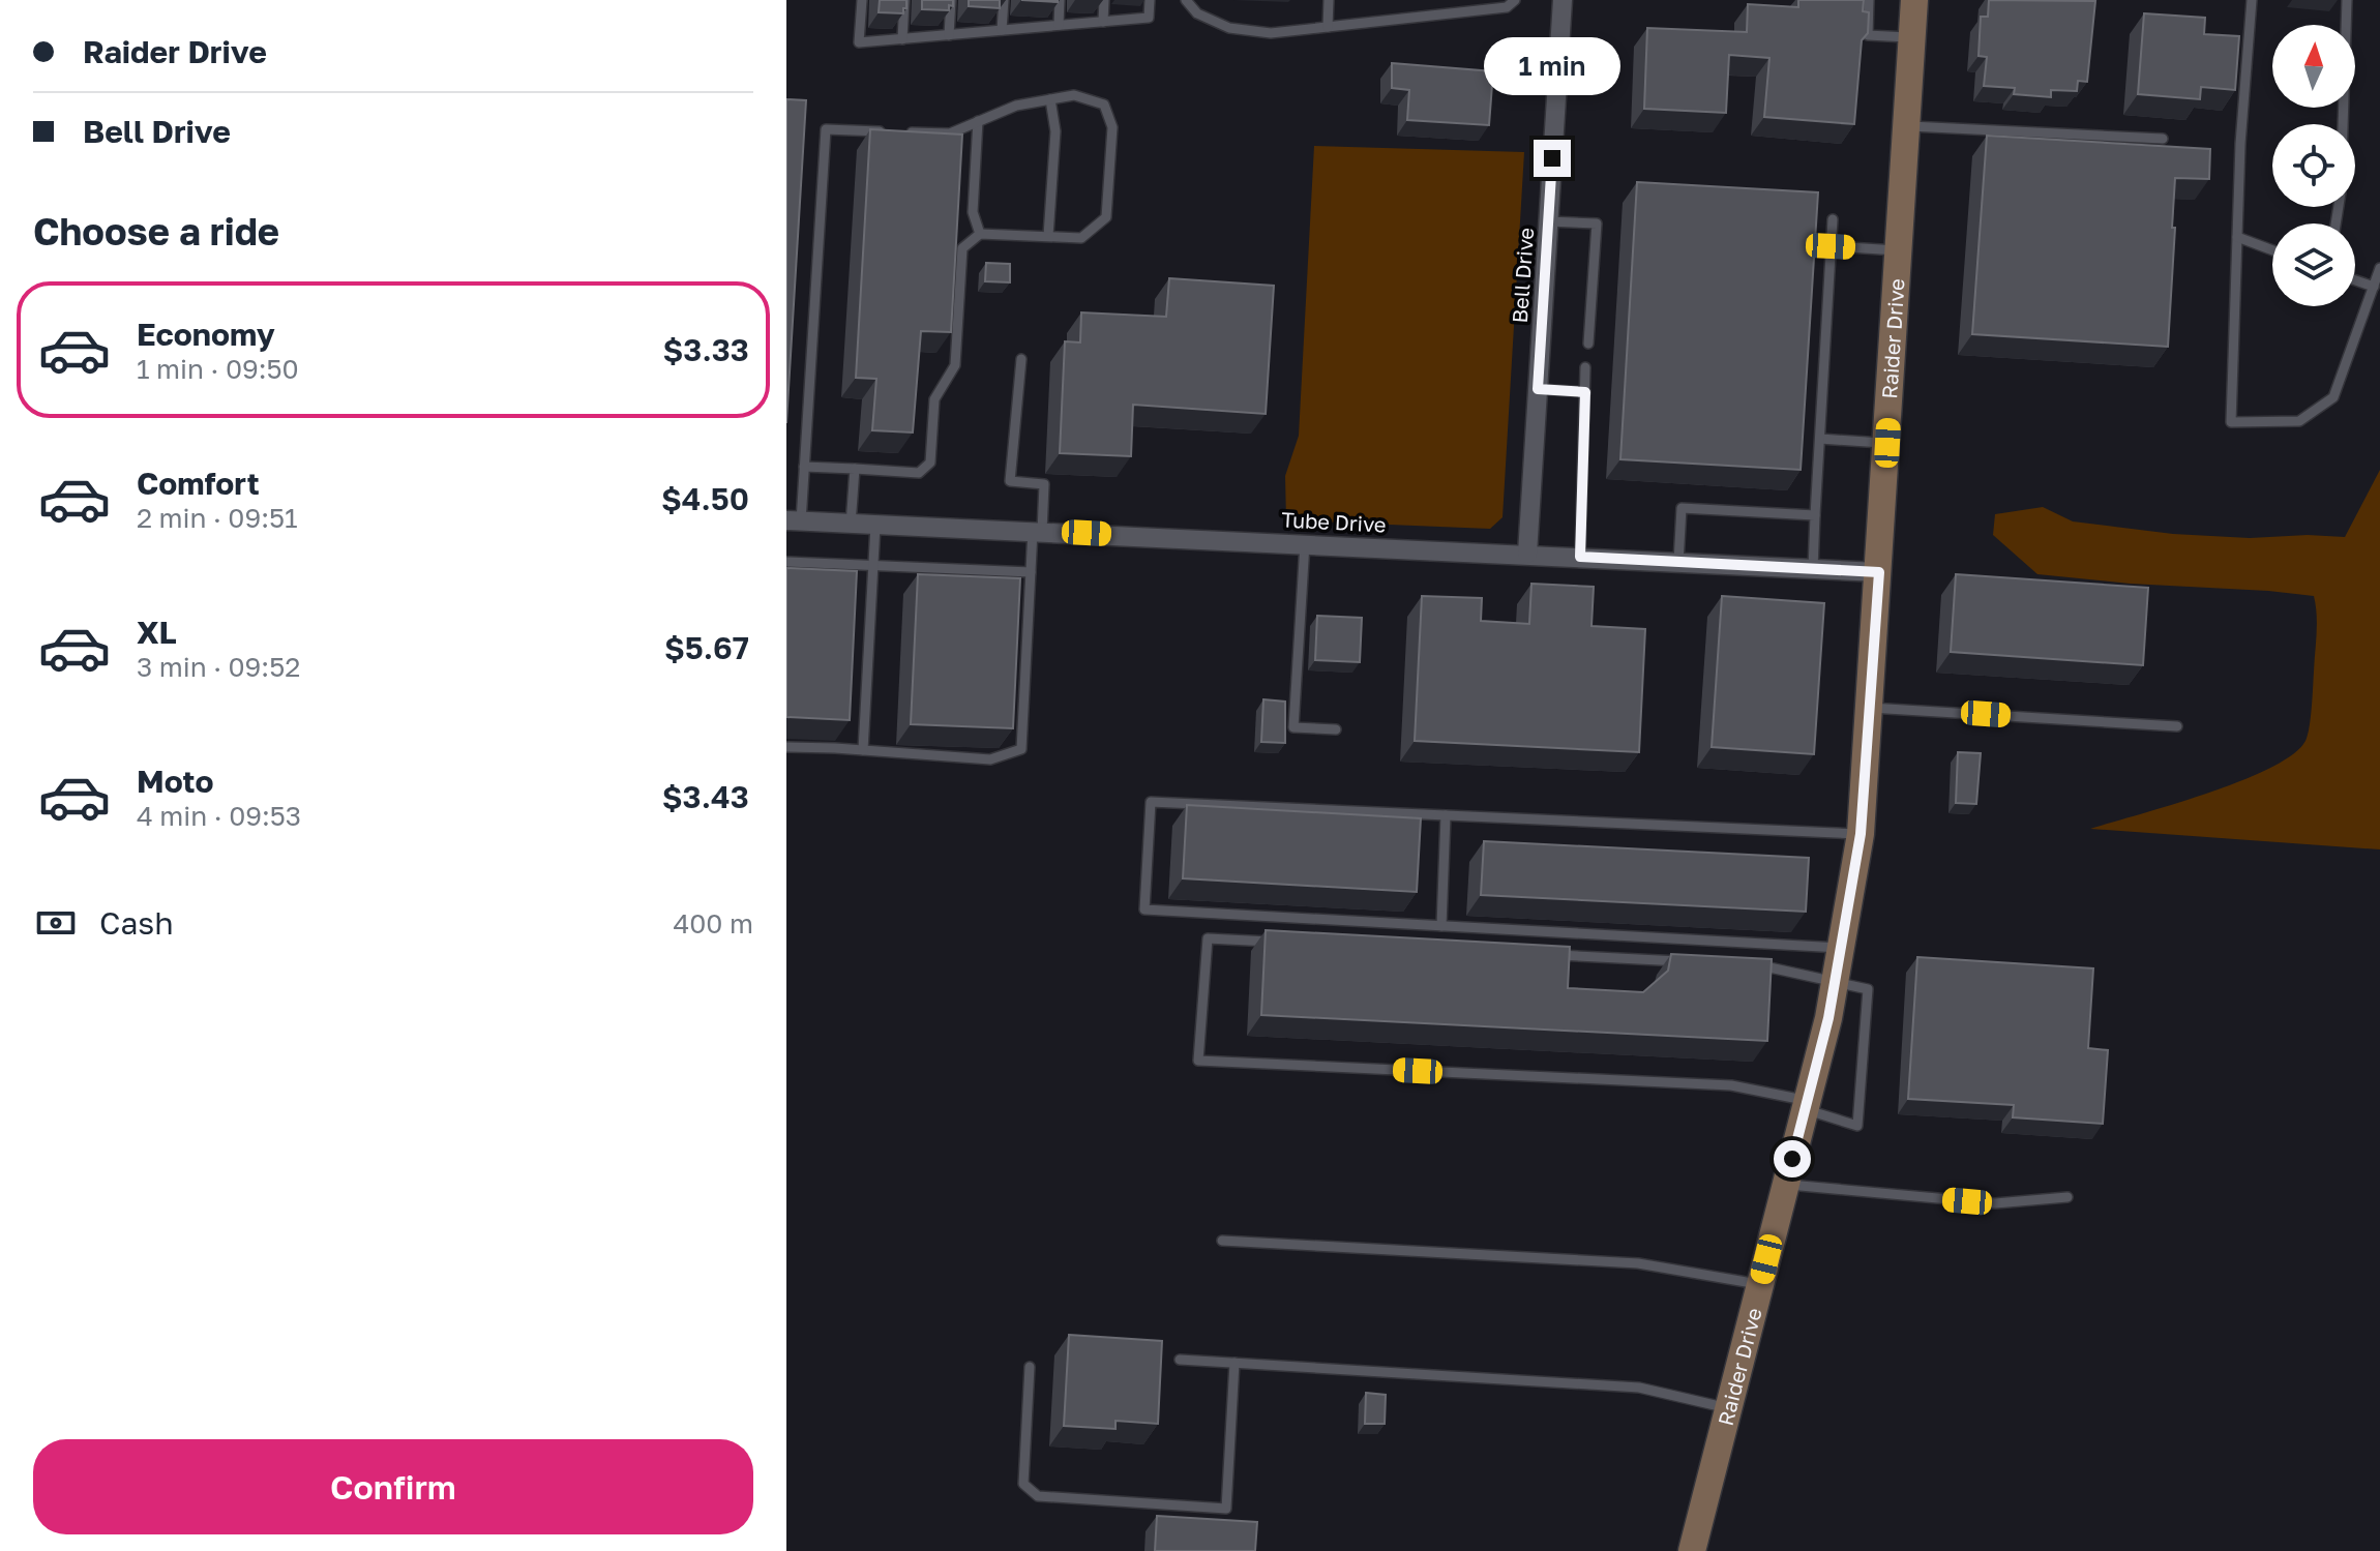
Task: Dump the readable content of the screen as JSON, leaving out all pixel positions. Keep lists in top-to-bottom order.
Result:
{
  "streets": {
    "main road": ["Raider Drive"],
    "street": ["Bell Drive", "Tube Drive"]
  },
  "crossings": [
    ["Bell Drive", "Tube Drive"],
    ["Raider Drive", "Tube Drive"]
  ],
  "north": "top",
  "page": {
    "banner": ["Raider Drive", "Bell Drive"],
    "bubble": "1 min",
    "heading": "Choose a ride",
    "list": [
      {
        "name": "Economy",
        "note": "1 min · 09:50",
        "value": "$3.33"
      },
      {
        "name": "Comfort",
        "note": "2 min · 09:51",
        "value": "$4.50"
      },
      {
        "name": "XL",
        "note": "3 min · 09:52",
        "value": "$5.67"
      },
      {
        "name": "Moto",
        "note": "4 min · 09:53",
        "value": "$3.43"
      }
    ],
    "pay": ["Cash", "400 m"],
    "buttons": "Confirm"
  }
}
